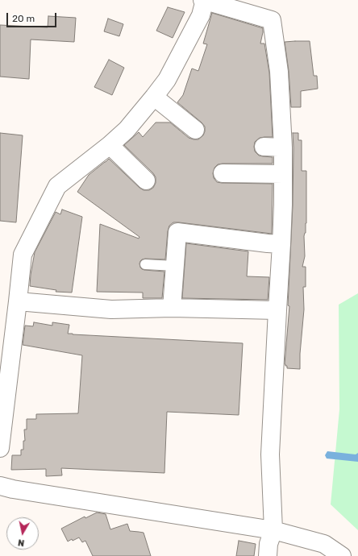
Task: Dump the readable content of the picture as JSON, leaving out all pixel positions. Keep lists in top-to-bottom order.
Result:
{
  "scale_bar": "20 m",
  "north": "bottom"
}
